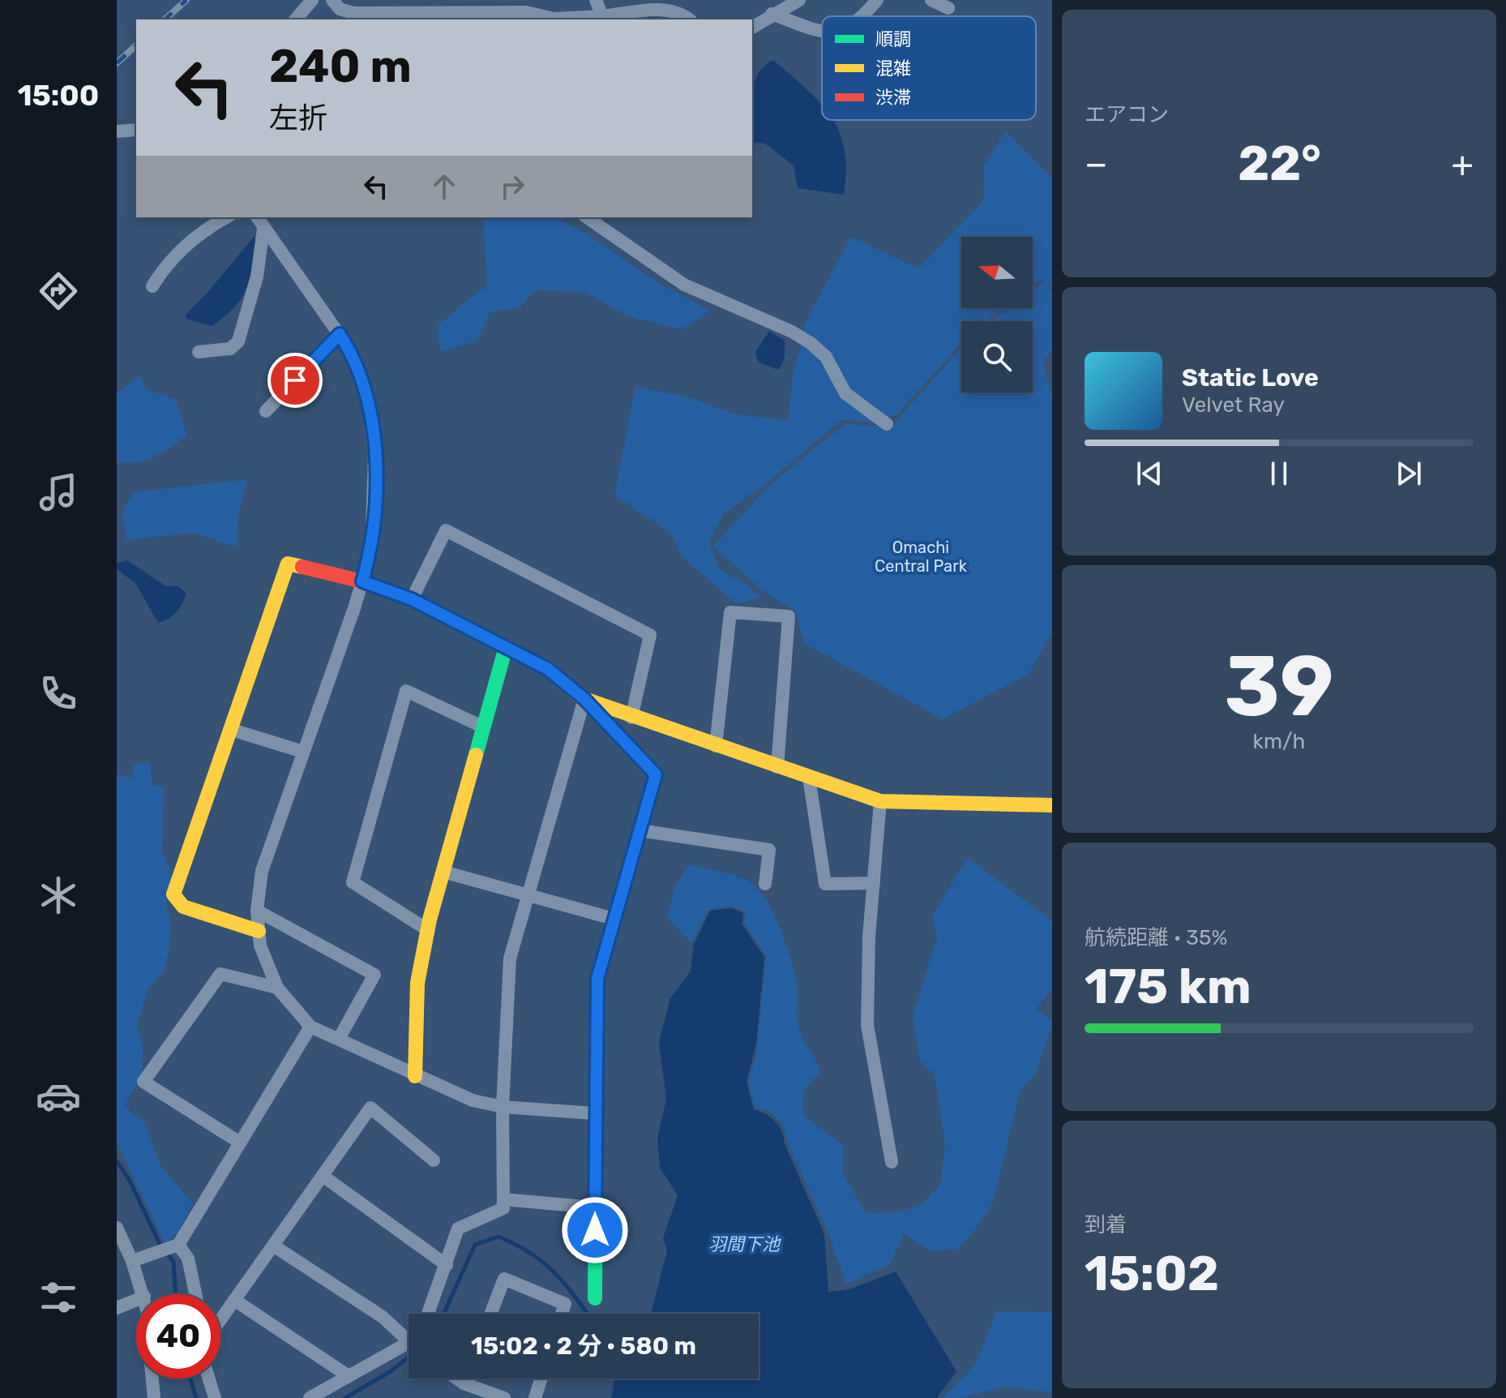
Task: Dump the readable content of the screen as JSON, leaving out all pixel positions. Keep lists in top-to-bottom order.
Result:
{
  "water": ["羽間下池"],
  "parks": ["Omachi Central Park"],
  "legend": ["順調", "混雑", "渋滞"],
  "north": "left",
  "page": {
    "tabs": "15:00",
    "tile": [
      "エアコン",
      ["39", "km/h"],
      ["航続距離 · 35%", "175 km"],
      ["到着", "15:02"]
    ],
    "turn": ["240 m", "左折"],
    "heat": ["−", "22°", "+"],
    "song": ["Static Love", "Velvet Ray"],
    "limit": "40",
    "trip": "15:02 · 2 分 · 580 m"
  }
}
